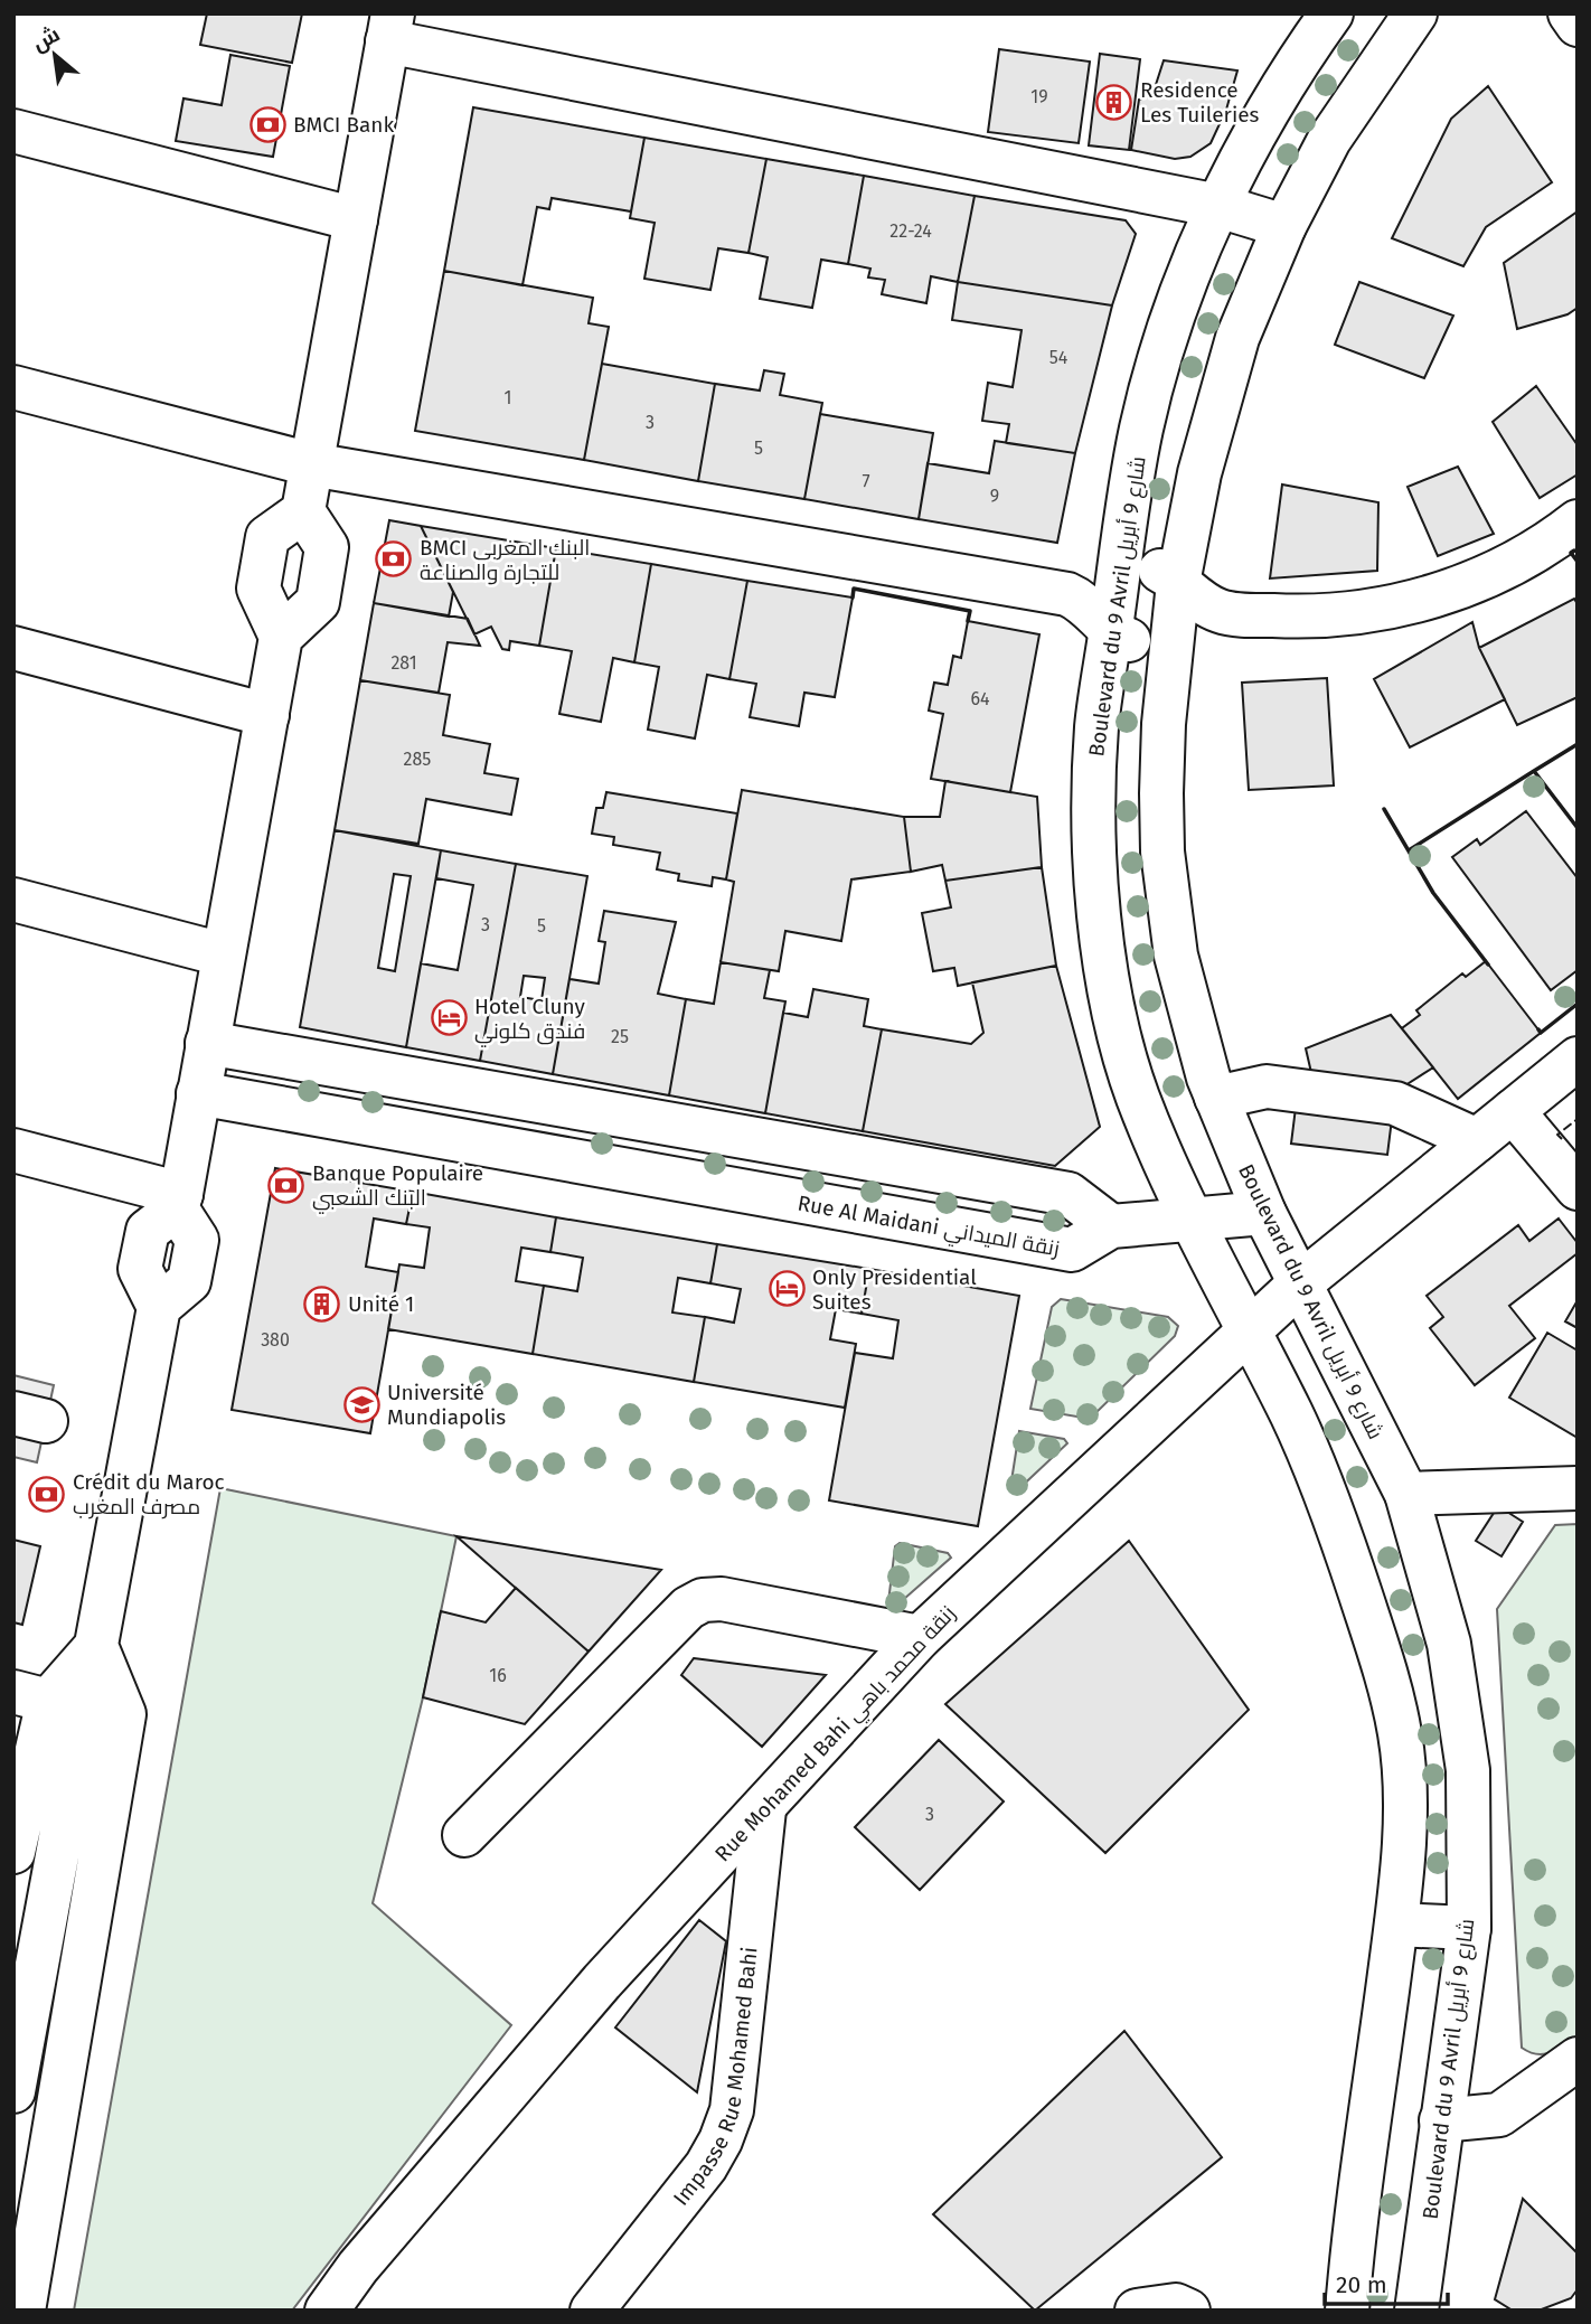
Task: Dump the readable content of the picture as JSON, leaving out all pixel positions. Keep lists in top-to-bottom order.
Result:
{
  "streets": {
    "street": [
      "Boulevard du 9 Avril شارع 9 أبريل",
      "Rue Al Maidani زنقة الميداني",
      "Rue Mohamed Bahi زنقة محمد باهي",
      "Impasse Rue Mohamed Bahi"
    ]
  },
  "crossings": [
    ["Boulevard du 9 Avril شارع 9 أبريل", "Rue Mohamed Bahi زنقة محمد باهي"],
    ["Rue Mohamed Bahi زنقة محمد باهي", "Impasse Rue Mohamed Bahi"]
  ],
  "places": {
    "building": ["Residence Les Tuileries", "Unité 1"],
    "bank": [
      "BMCI Bank",
      "BMCI البنك المغربي للتجارة والصناعة",
      "Banque Populaire البنك الشعبي",
      "Crédit du Maroc مصرف المغرب"
    ],
    "hotel": ["Hotel Cluny فندق كلوني", "Only Presidential Suites"],
    "school or university": ["Université Mundiapolis"]
  },
  "house_numbers": [
    "19",
    "22-24",
    "54",
    "1",
    "3",
    "5",
    "7",
    "9",
    "281",
    "64",
    "285",
    "3",
    "5",
    "25",
    "380",
    "16",
    "3"
  ],
  "scale_bar": "20 m",
  "north": "top left"
}
